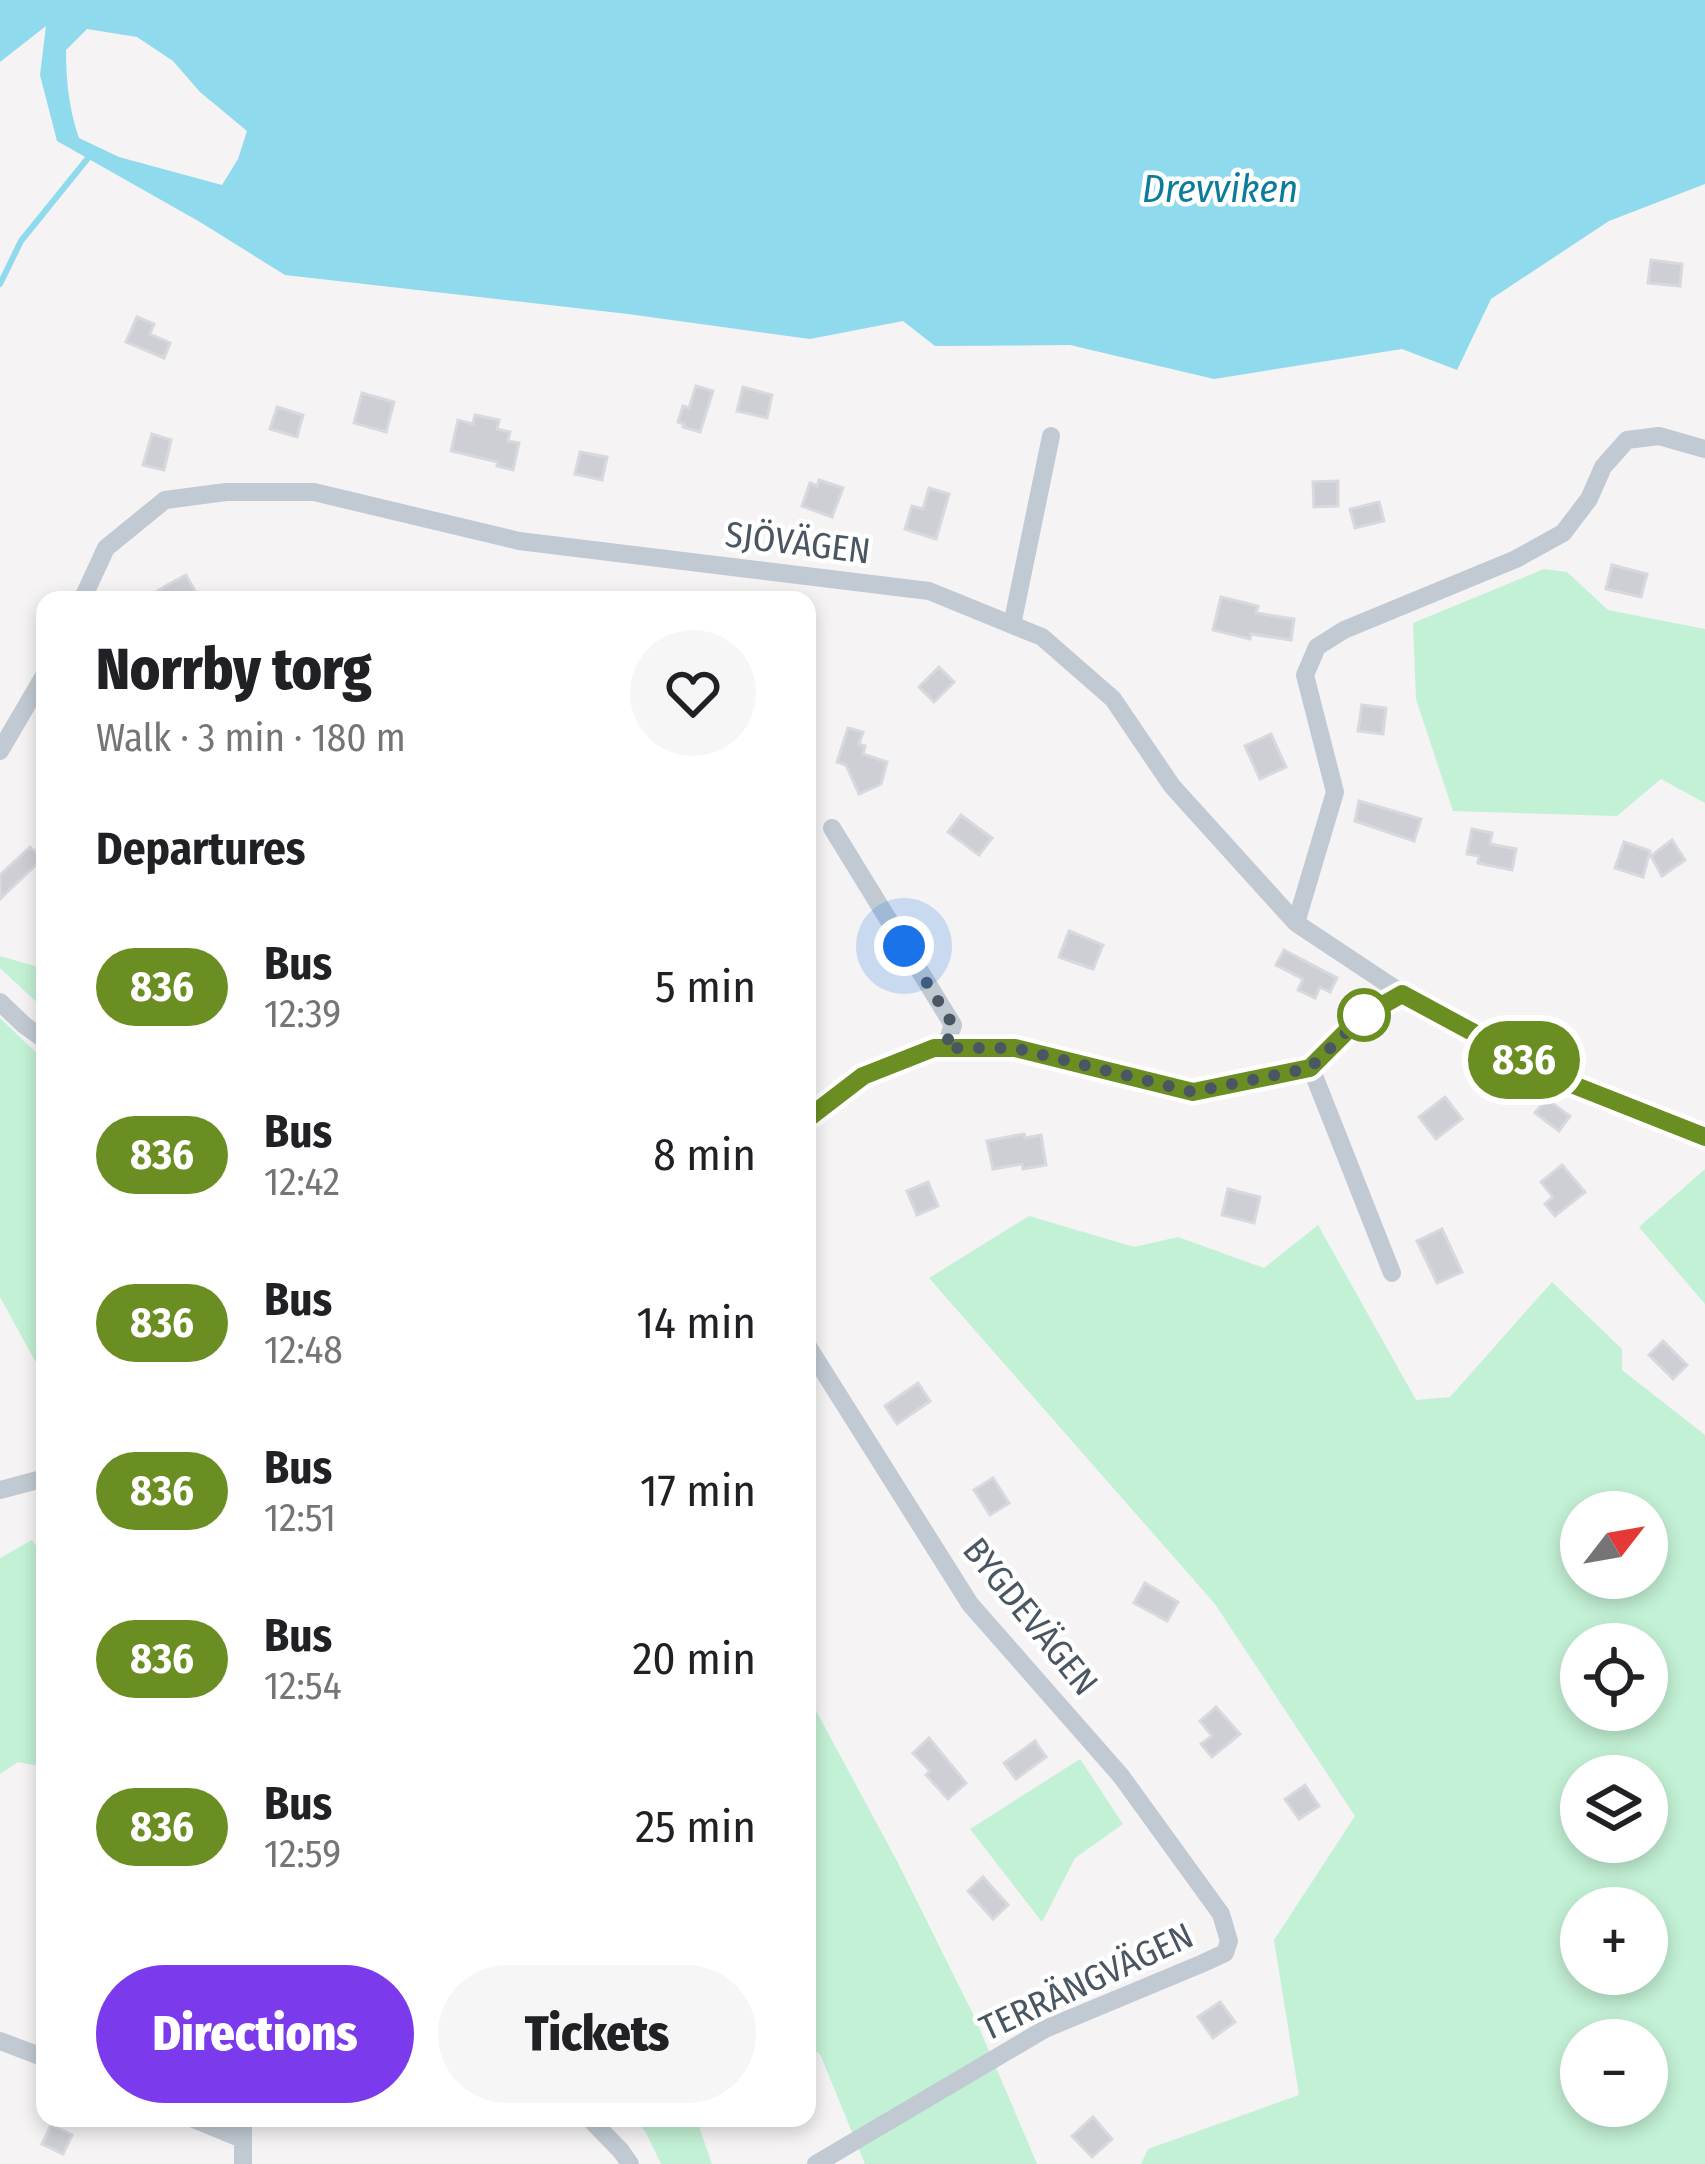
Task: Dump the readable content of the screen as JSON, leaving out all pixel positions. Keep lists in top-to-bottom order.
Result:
{
  "streets": {
    "street": ["SJÖVÄGEN", "BYGDEVÄGEN", "TERRÄNGVÄGEN"]
  },
  "crossings": [
    ["BYGDEVÄGEN", "TERRÄNGVÄGEN"]
  ],
  "water": ["Drevviken"],
  "lines": ["bus line 836"],
  "north": "top right",
  "page": {
    "on_map": "836",
    "heading": [
      ["Norrby torg", "Walk · 3 min · 180 m"],
      "Departures"
    ],
    "list": [
      {
        "mark": "836",
        "name": "Bus",
        "note": "12:39",
        "value": "5 min"
      },
      {
        "mark": "836",
        "name": "Bus",
        "note": "12:42",
        "value": "8 min"
      },
      {
        "mark": "836",
        "name": "Bus",
        "note": "12:48",
        "value": "14 min"
      },
      {
        "mark": "836",
        "name": "Bus",
        "note": "12:51",
        "value": "17 min"
      },
      {
        "mark": "836",
        "name": "Bus",
        "note": "12:54",
        "value": "20 min"
      },
      {
        "mark": "836",
        "name": "Bus",
        "note": "12:59",
        "value": "25 min"
      }
    ],
    "map_buttons": ["+", "−"],
    "buttons": ["Directions", "Tickets"]
  }
}
